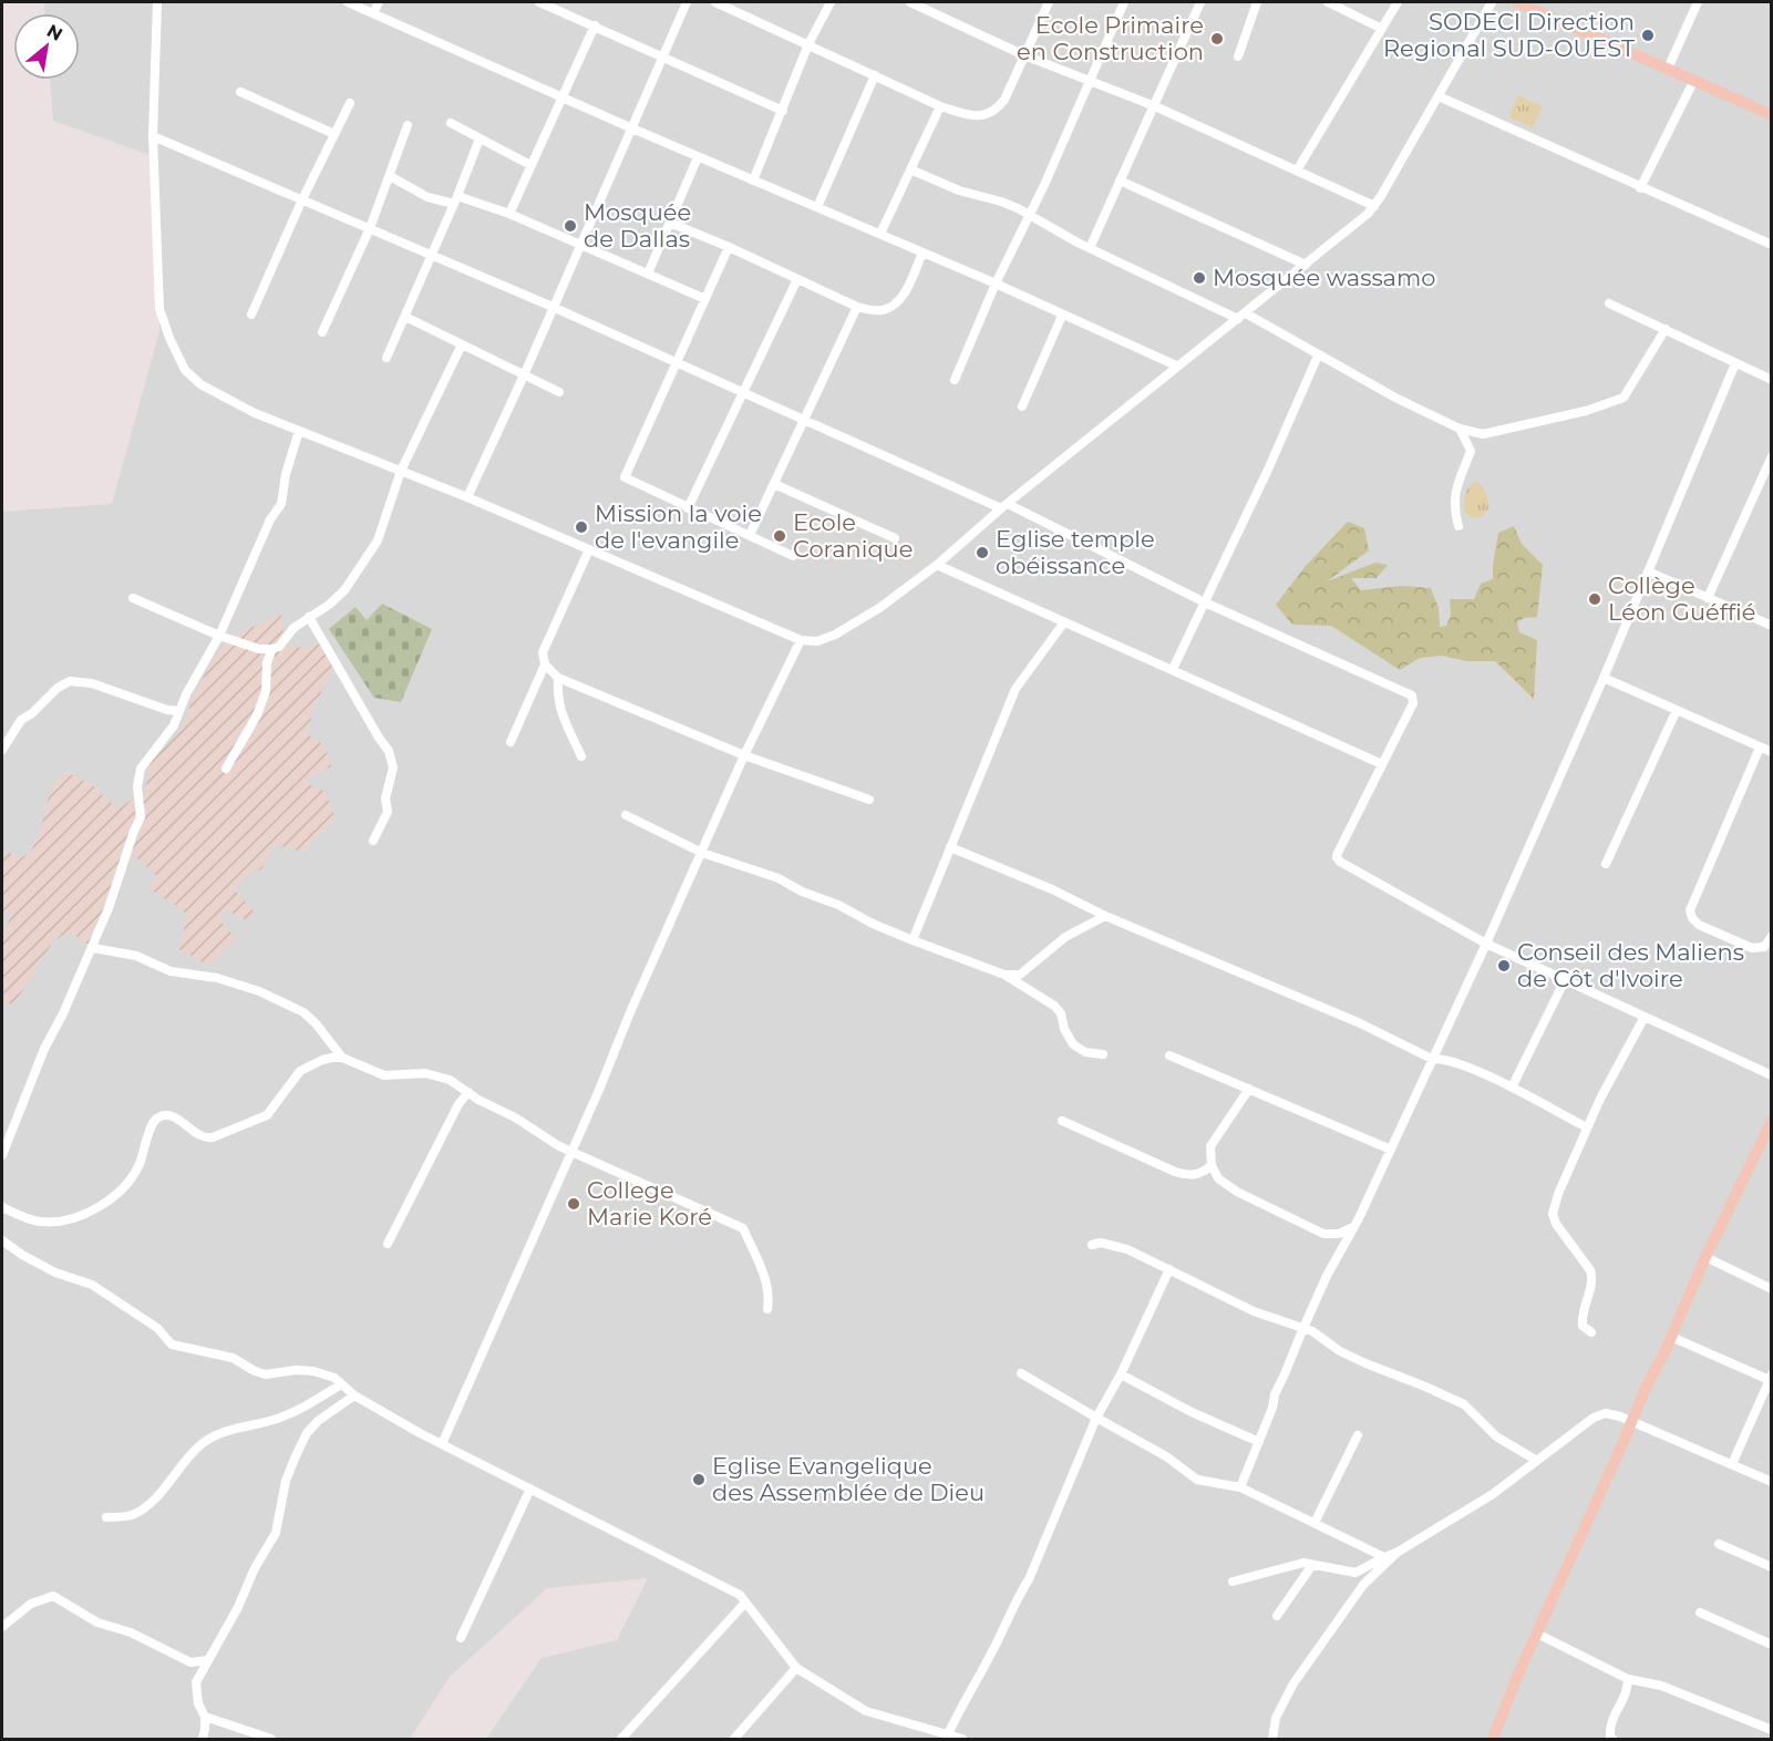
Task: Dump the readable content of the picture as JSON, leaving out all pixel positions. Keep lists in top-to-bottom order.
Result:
{
  "places": [
    "SODECI Direction Regional SUD-OUEST",
    "Ecole Primaire en Construction",
    "Mosquée de Dallas",
    "Mosquée wassamo",
    "Mission la voie de l'evangile",
    "Ecole Coranique",
    "Eglise temple obéissance",
    "Collège Léon Guéffié",
    "Conseil des Maliens de Côt d'Ivoire",
    "College Marie Koré",
    "Eglise Evangelique des Assemblée de Dieu"
  ],
  "north": "top right"
}
